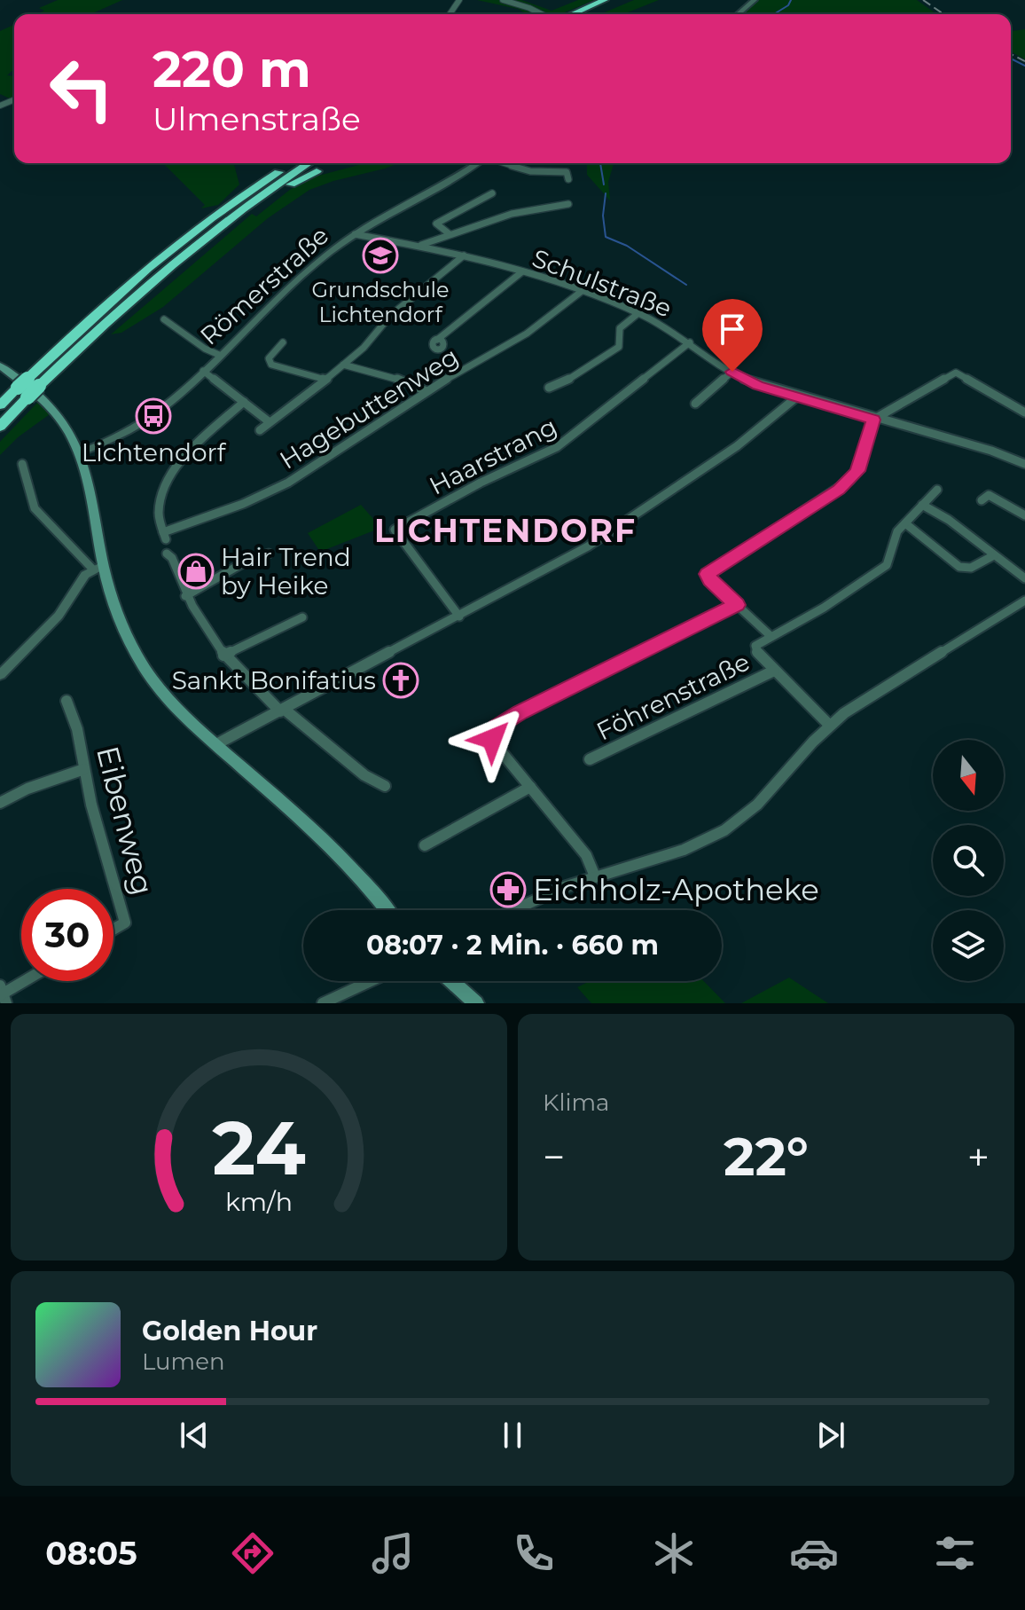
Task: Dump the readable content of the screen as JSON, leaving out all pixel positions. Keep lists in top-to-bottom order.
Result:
{
  "streets": {
    "street": [
      "Schulstraße",
      "Römerstraße",
      "Hagebuttenweg",
      "Haarstrang",
      "Föhrenstraße",
      "Eibenweg"
    ]
  },
  "crossings": [
    ["Schulstraße", "Römerstraße"],
    ["Schulstraße", "Hagebuttenweg"],
    ["Schulstraße", "Haarstrang"]
  ],
  "districts": ["LICHTENDORF"],
  "places": {
    "school or university": ["Grundschule Lichtendorf"],
    "bus stop": ["Lichtendorf"],
    "shop": ["Hair Trend by Heike"],
    "church": ["Sankt Bonifatius"],
    "pharmacy": ["Eichholz-Apotheke"]
  },
  "north": "bottom",
  "page": {
    "turn": ["220 m", "Ulmenstraße"],
    "limit": "30",
    "trip": "08:07 · 2 Min. · 660 m",
    "tile": "Klima",
    "heat": ["−", "22°", "+"],
    "song": ["Golden Hour", "Lumen"],
    "tabs": "08:05",
    "gauge": ["24", "km/h"]
  }
}
